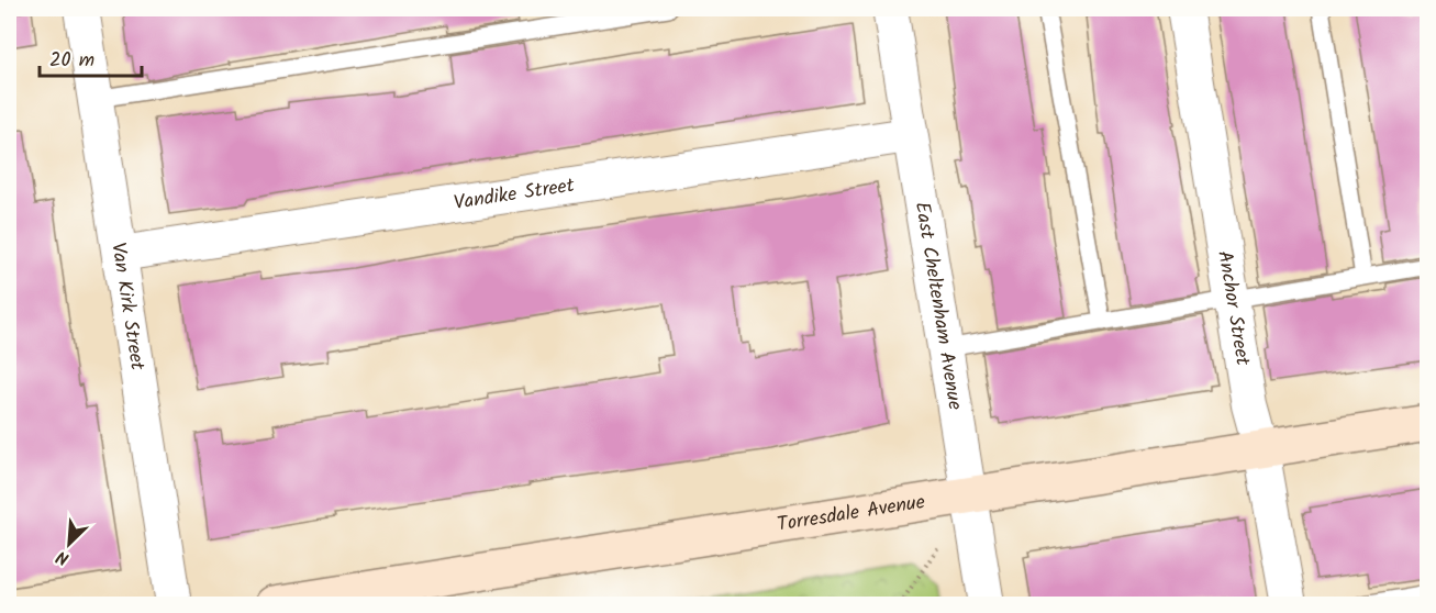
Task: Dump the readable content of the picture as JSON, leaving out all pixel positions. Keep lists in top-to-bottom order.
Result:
{
  "streets": {
    "street": [
      "Vandike Street",
      "Van Kirk Street",
      "East Cheltenham Avenue",
      "Anchor Street",
      "Torresdale Avenue"
    ]
  },
  "crossings": [
    ["Vandike Street", "Van Kirk Street"],
    ["Vandike Street", "East Cheltenham Avenue"],
    ["East Cheltenham Avenue", "Torresdale Avenue"],
    ["Anchor Street", "Torresdale Avenue"]
  ],
  "scale_bar": "20 m",
  "north": "bottom left"
}
